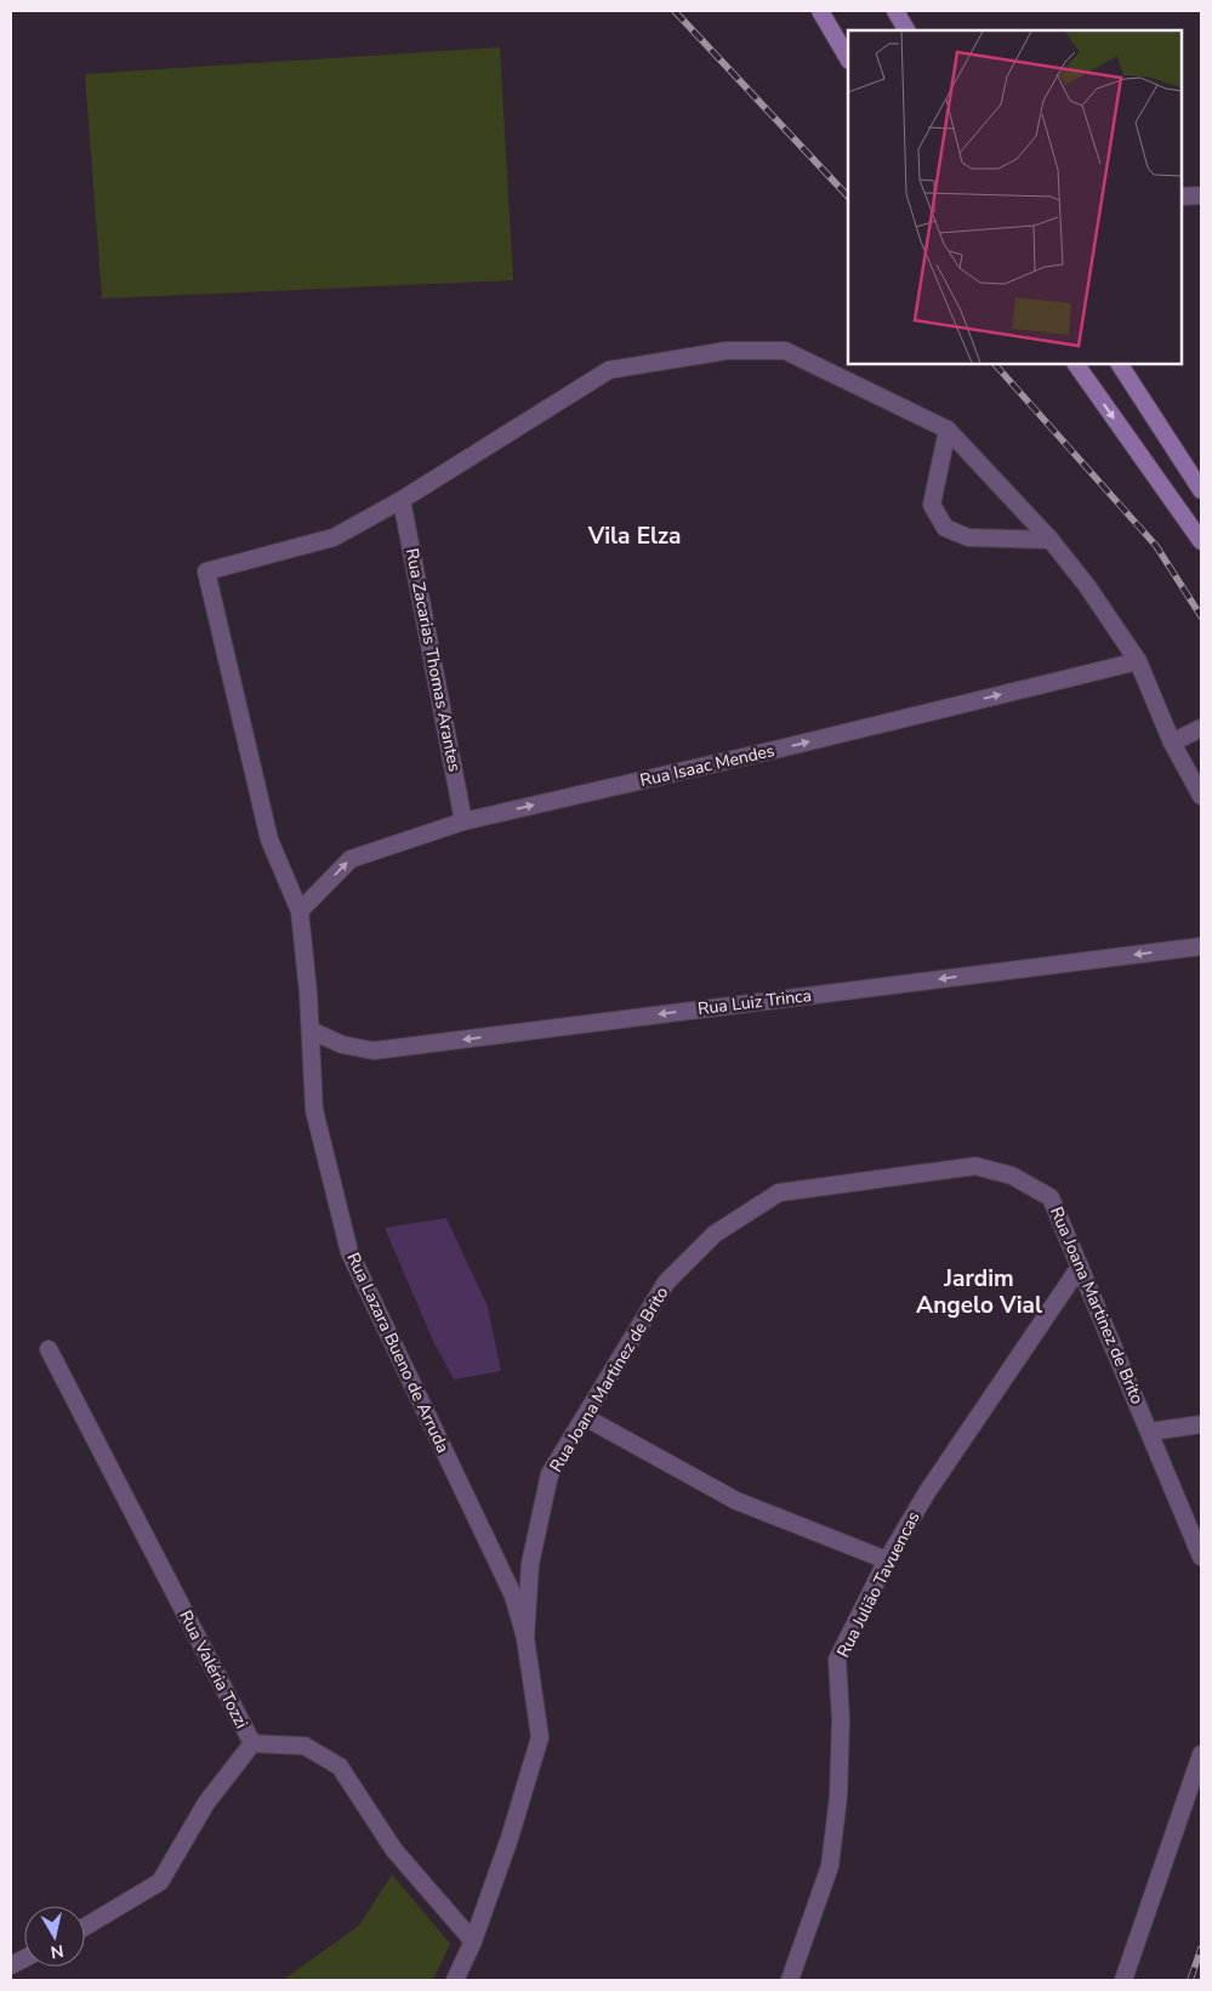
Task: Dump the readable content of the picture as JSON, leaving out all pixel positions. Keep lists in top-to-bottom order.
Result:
{
  "streets": {
    "street": [
      "Rua Zacarias Thomas Arantes",
      "Rua Isaac Mendes",
      "Rua Luiz Trinca",
      "Rua Joana Martinez de Brito",
      "Rua Lazara Bueno de Arruda",
      "Rua Julião Tavuencas",
      "Rua Valéria Tozzi"
    ]
  },
  "crossings": [
    ["Rua Zacarias Thomas Arantes", "Rua Isaac Mendes"],
    ["Rua Zacarias Thomas Arantes", "Rua Lazara Bueno de Arruda"],
    ["Rua Isaac Mendes", "Rua Lazara Bueno de Arruda"],
    ["Rua Luiz Trinca", "Rua Lazara Bueno de Arruda"],
    ["Rua Joana Martinez de Brito", "Rua Lazara Bueno de Arruda"],
    ["Rua Joana Martinez de Brito", "Rua Julião Tavuencas"],
    ["Rua Joana Martinez de Brito", "Rua Valéria Tozzi"]
  ],
  "one_way": ["Rua Isaac Mendes", "Rua Luiz Trinca"],
  "districts": ["Vila Elza", "Jardim Angelo Vial"],
  "north": "bottom"
}
